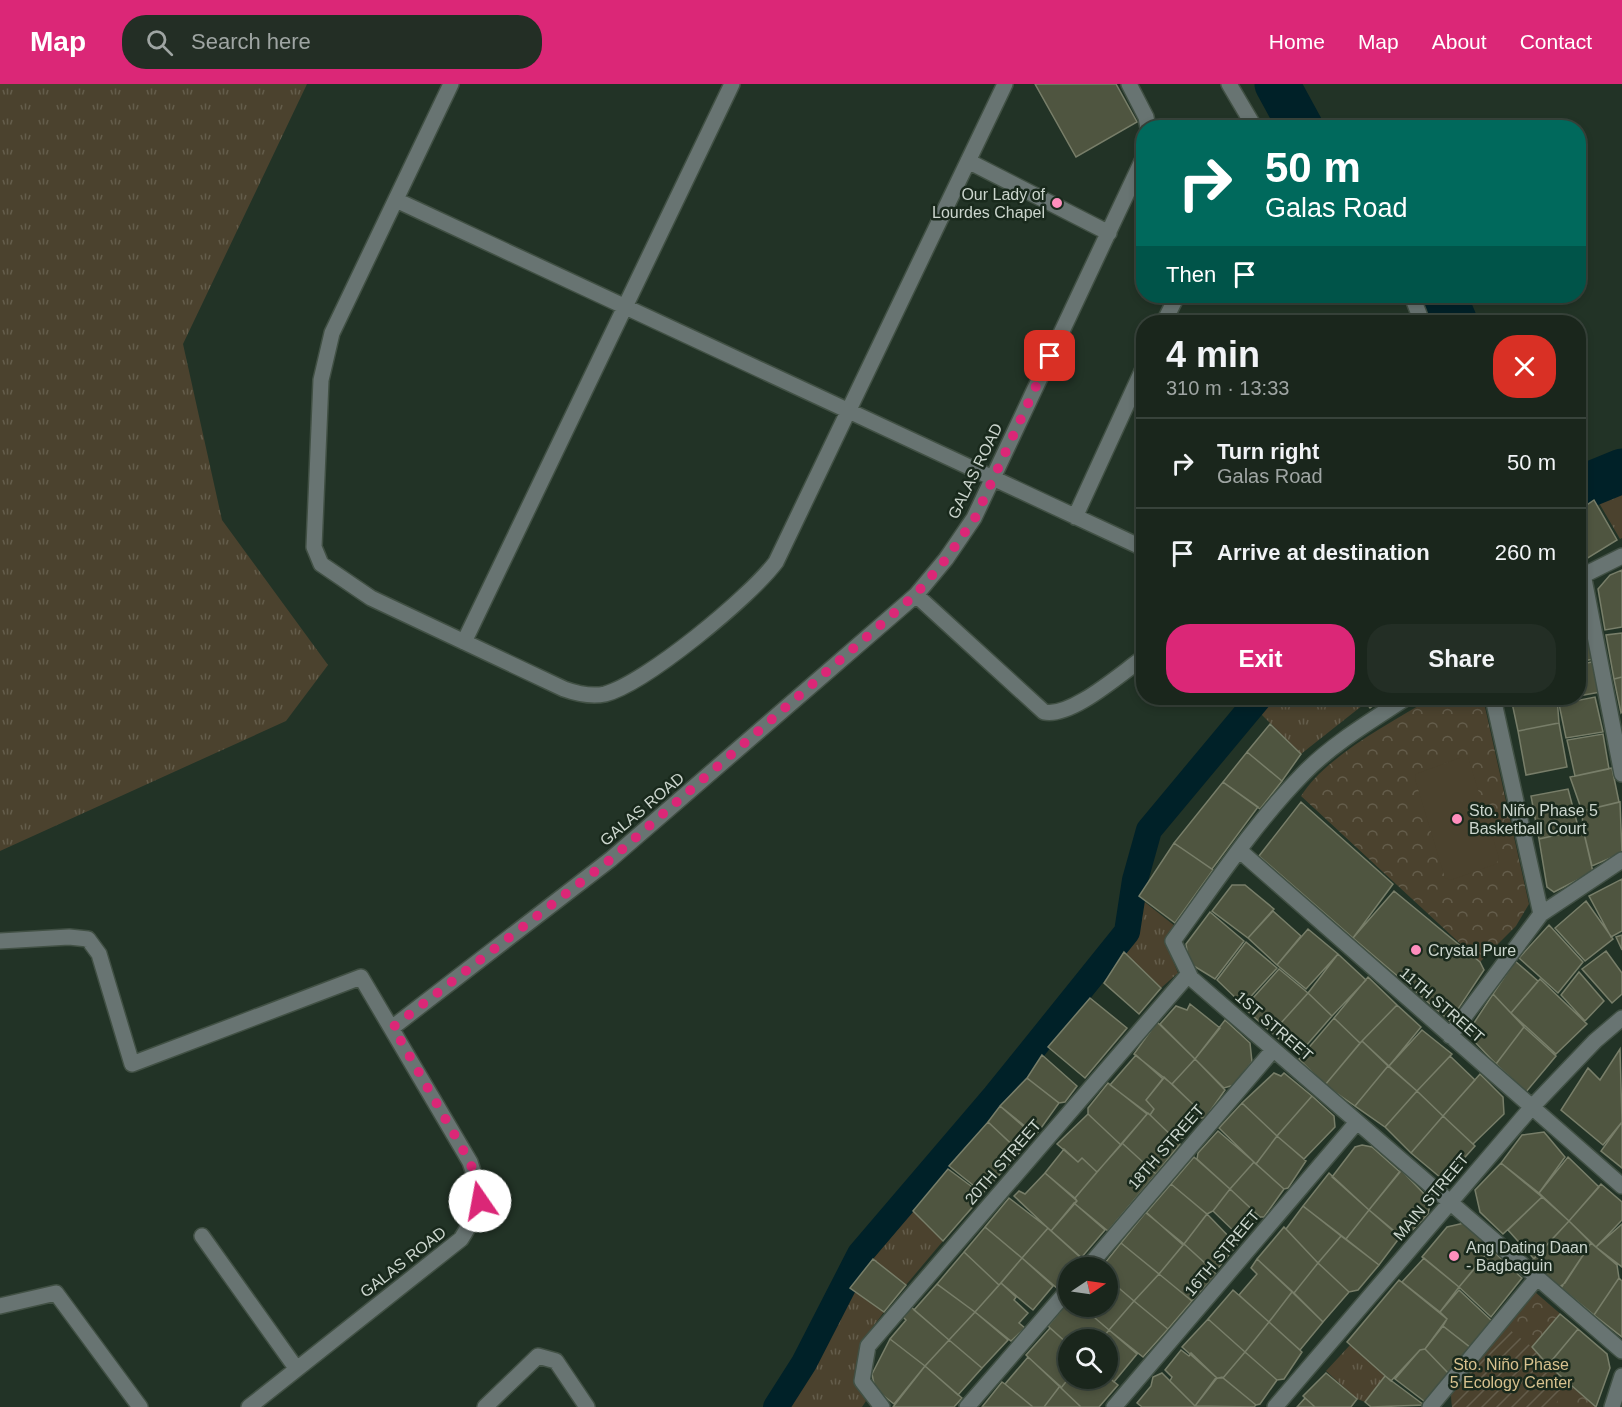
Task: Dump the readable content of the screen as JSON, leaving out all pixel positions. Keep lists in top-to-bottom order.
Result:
{
  "streets": {
    "street": [
      "GALAS ROAD",
      "11TH STREET",
      "1ST STREET",
      "18TH STREET",
      "20TH STREET",
      "MAIN STREET",
      "16TH STREET"
    ]
  },
  "crossings": [
    ["11TH STREET", "1ST STREET"],
    ["11TH STREET", "MAIN STREET"],
    ["1ST STREET", "18TH STREET"],
    ["1ST STREET", "20TH STREET"],
    ["1ST STREET", "MAIN STREET"],
    ["1ST STREET", "16TH STREET"]
  ],
  "parks": ["Sto. Niño Phase 5 Ecology Center"],
  "places": [
    "Our Lady of Lourdes Chapel",
    "Sto. Niño Phase 5 Basketball Court",
    "Crystal Pure",
    "Ang Dating Daan - Bagbaguin"
  ],
  "north": "right",
  "page": {
    "header": "Map",
    "search": "Search here",
    "nav": [
      "Home",
      "Map",
      "About",
      "Contact"
    ],
    "turn": ["50 m", "Galas Road"],
    "then": "Then",
    "heading": ["4 min", "310 m · 13:33"],
    "list": [
      {
        "name": "Turn right",
        "note": "Galas Road",
        "value": "50 m"
      },
      {
        "name": "Arrive at destination",
        "value": "260 m"
      }
    ],
    "buttons": ["Exit", "Share"]
  }
}
